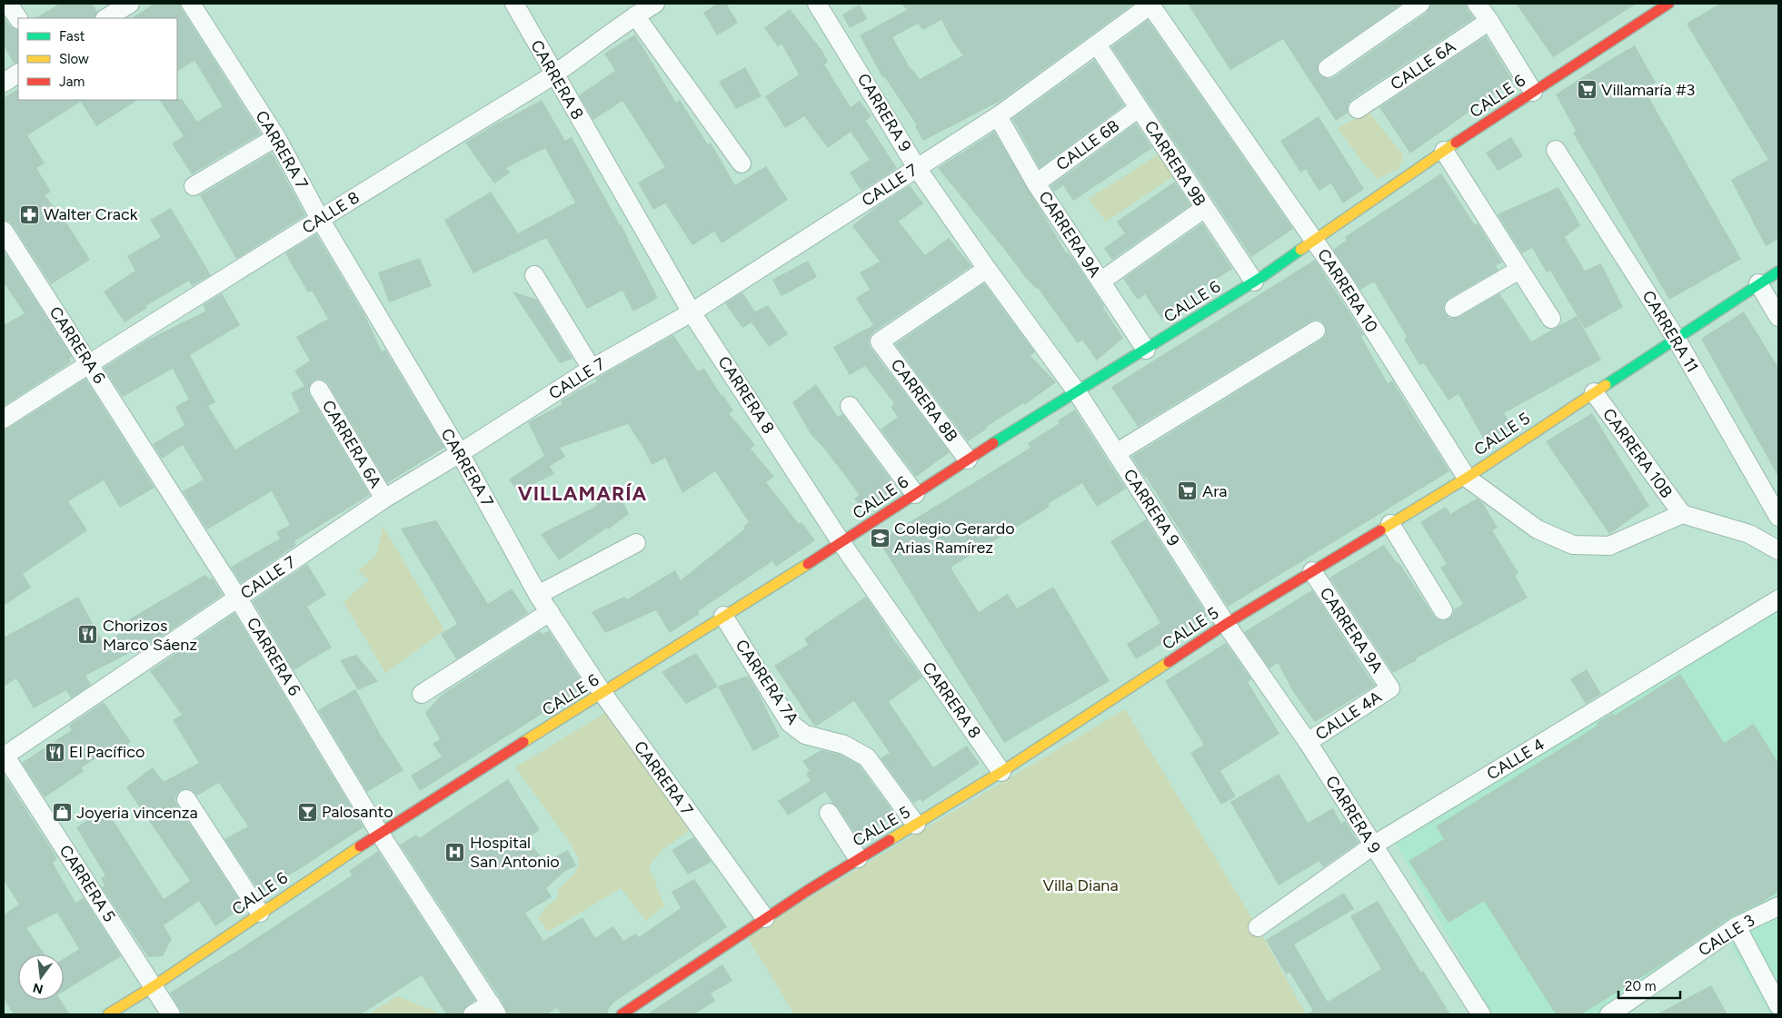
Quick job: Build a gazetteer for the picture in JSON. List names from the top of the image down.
{
  "streets": {
    "main road": ["CALLE 6", "CALLE 5"],
    "street": [
      "CALLE 6A",
      "CARRERA 8",
      "CARRERA 9",
      "CALLE 6B",
      "CARRERA 7",
      "CARRERA 9B",
      "CALLE 7",
      "CALLE 8",
      "CARRERA 9A",
      "CARRERA 10",
      "CARRERA 11",
      "CARRERA 6",
      "CARRERA 8B",
      "CARRERA 6A",
      "CARRERA 10B",
      "CARRERA 7A",
      "CALLE 4A",
      "CALLE 4",
      "CARRERA 5",
      "CALLE 3"
    ]
  },
  "crossings": [
    ["CARRERA 8", "CALLE 6"],
    ["CARRERA 8", "CALLE 7"],
    ["CARRERA 8", "CALLE 8"],
    ["CARRERA 8", "CALLE 5"],
    ["CALLE 6", "CARRERA 9"],
    ["CALLE 6", "CARRERA 7"],
    ["CALLE 6", "CARRERA 9B"],
    ["CALLE 6", "CARRERA 9A"],
    ["CALLE 6", "CARRERA 10"],
    ["CALLE 6", "CARRERA 6"],
    ["CALLE 6", "CARRERA 8B"],
    ["CALLE 6", "CARRERA 7A"],
    ["CALLE 6", "CARRERA 5"],
    ["CARRERA 9", "CALLE 7"],
    ["CARRERA 9", "CARRERA 8B"],
    ["CARRERA 9", "CALLE 5"],
    ["CARRERA 9", "CALLE 4A"],
    ["CARRERA 9", "CALLE 4"],
    ["CALLE 6B", "CARRERA 9B"],
    ["CALLE 6B", "CARRERA 9A"],
    ["CARRERA 7", "CALLE 7"],
    ["CARRERA 7", "CALLE 8"],
    ["CARRERA 7", "CALLE 5"],
    ["CARRERA 9B", "CALLE 7"],
    ["CALLE 7", "CARRERA 9A"],
    ["CALLE 7", "CARRERA 10"],
    ["CALLE 7", "CARRERA 6"],
    ["CALLE 7", "CARRERA 6A"],
    ["CALLE 7", "CARRERA 5"],
    ["CALLE 8", "CARRERA 6"],
    ["CARRERA 9A", "CALLE 5"],
    ["CARRERA 9A", "CALLE 4A"],
    ["CARRERA 10", "CALLE 5"],
    ["CARRERA 10", "CARRERA 10B"],
    ["CARRERA 11", "CALLE 5"],
    ["CALLE 5", "CARRERA 10B"],
    ["CALLE 5", "CARRERA 7A"]
  ],
  "districts": ["VILLAMARÍA"],
  "parks": ["Villa Diana"],
  "places": {
    "supermarket": ["Villamaría #3", "Ara"],
    "pharmacy": ["Walter Crack"],
    "school or university": ["Colegio Gerardo Arias Ramírez"],
    "restaurant": ["Chorizos Marco Sáenz", "El Pacífico"],
    "bar": ["Palosanto"],
    "shop": ["Joyeria vincenza"],
    "hospital": ["Hospital San Antonio"]
  },
  "legend": ["Fast", "Slow", "Jam"],
  "scale_bar": "20 m",
  "north": "bottom"
}
